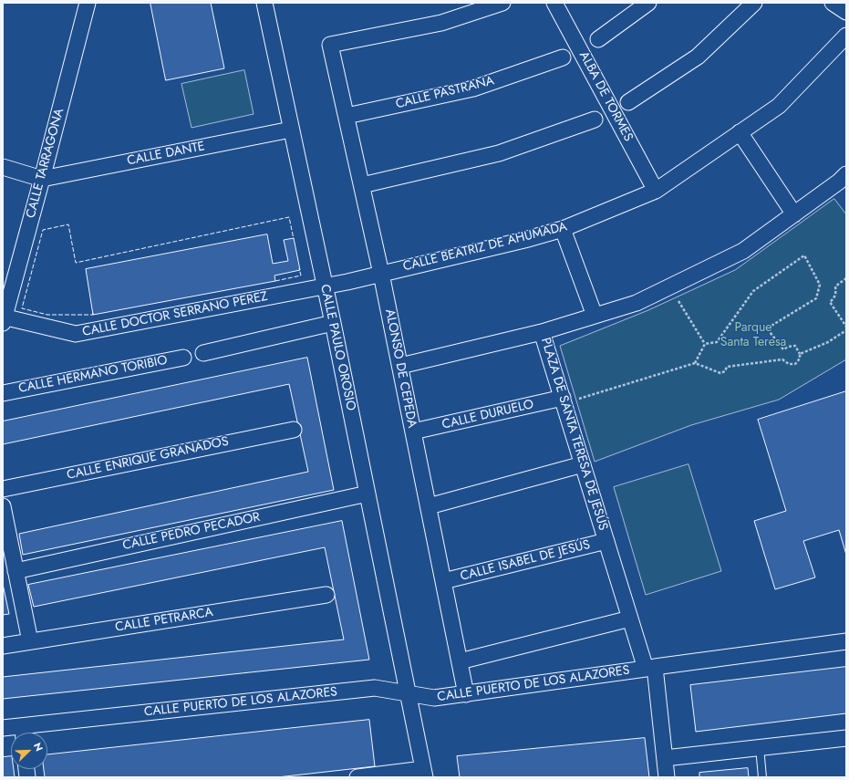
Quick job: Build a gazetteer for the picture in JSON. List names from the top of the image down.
{
  "streets": {
    "street": [
      "CALLE PASTRANA",
      "ALBA DE TORMES",
      "CALLE DANTE",
      "CALLE TARRAGONA",
      "CALLE BEATRIZ DE AHUMADA",
      "CALLE DOCTOR SERRANO PEREZ",
      "CALLE PAULO OROSIO",
      "ALONSO DE CEPEDA",
      "CALLE HERMANO TORIBIO",
      "CALLE DURUELO",
      "PLAZA DE SANTA TERESA DE JESÚS",
      "CALLE ENRIQUE GRANADOS",
      "CALLE PEDRO PECADOR",
      "CALLE ISABEL DE JESÚS",
      "CALLE PETRARCA",
      "CALLE PUERTO DE LOS ALAZORES"
    ]
  },
  "crossings": [
    ["CALLE PASTRANA", "ALONSO DE CEPEDA"],
    ["ALBA DE TORMES", "CALLE BEATRIZ DE AHUMADA"],
    ["CALLE DANTE", "CALLE TARRAGONA"],
    ["CALLE DANTE", "CALLE PAULO OROSIO"],
    ["CALLE TARRAGONA", "CALLE DOCTOR SERRANO PEREZ"],
    ["CALLE BEATRIZ DE AHUMADA", "CALLE DOCTOR SERRANO PEREZ"],
    ["CALLE BEATRIZ DE AHUMADA", "CALLE PAULO OROSIO"],
    ["CALLE BEATRIZ DE AHUMADA", "ALONSO DE CEPEDA"],
    ["CALLE DOCTOR SERRANO PEREZ", "CALLE PAULO OROSIO"],
    ["CALLE PAULO OROSIO", "CALLE PEDRO PECADOR"],
    ["CALLE PAULO OROSIO", "CALLE PUERTO DE LOS ALAZORES"],
    ["ALONSO DE CEPEDA", "CALLE DURUELO"],
    ["ALONSO DE CEPEDA", "CALLE ISABEL DE JESÚS"],
    ["ALONSO DE CEPEDA", "CALLE PUERTO DE LOS ALAZORES"],
    ["CALLE DURUELO", "PLAZA DE SANTA TERESA DE JESÚS"],
    ["PLAZA DE SANTA TERESA DE JESÚS", "CALLE ISABEL DE JESÚS"],
    ["PLAZA DE SANTA TERESA DE JESÚS", "CALLE PUERTO DE LOS ALAZORES"]
  ],
  "parks": ["Parque Santa Teresa"],
  "north": "top right"
}
